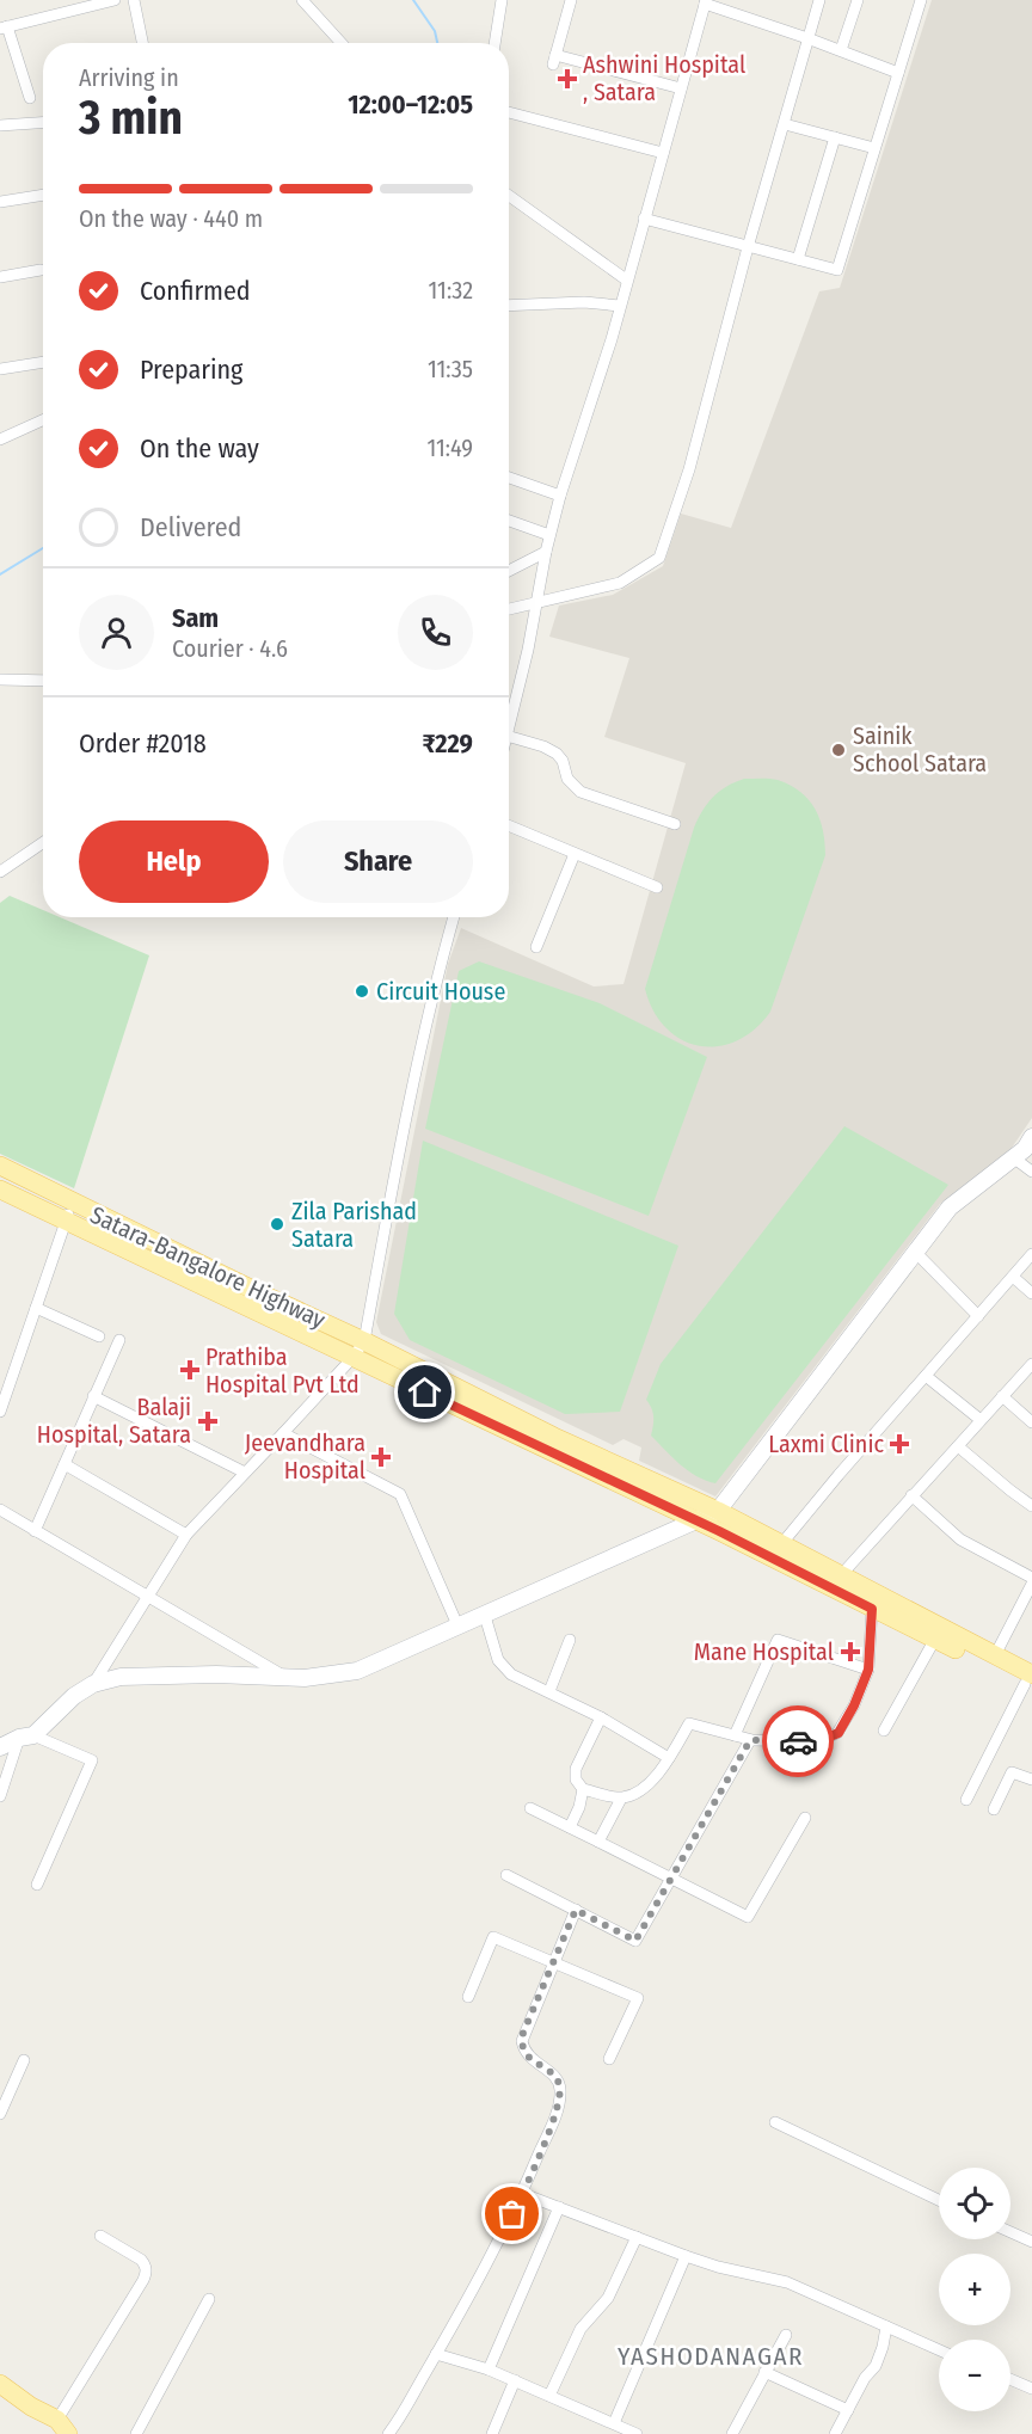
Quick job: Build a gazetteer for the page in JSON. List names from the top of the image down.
{
  "streets": {
    "main road": ["Satara-Bangalore Highway"]
  },
  "districts": ["YASHODANAGAR"],
  "places": {
    "health": [
      "Ashwini Hospital , Satara",
      "Prathiba Hospital Pvt Ltd",
      "Balaji Hospital, Satara",
      "Laxmi Clinic",
      "Jeevandhara Hospital",
      "Mane Hospital"
    ],
    "other": ["Sainik School Satara", "Circuit House", "Zila Parishad Satara"]
  },
  "page": {
    "heading": ["3 min", "Arriving in", "12:00–12:05"],
    "panel": [
      "Sam",
      "Courier · 4.6",
      "Order #2018",
      "₹229"
    ],
    "bar": "On the way · 440 m",
    "list": [
      ["Confirmed", "11:32"],
      ["Preparing", "11:35"],
      ["On the way", "11:49"],
      "Delivered"
    ],
    "buttons": ["Help", "Share"],
    "map_buttons": ["+", "−"]
  }
}
